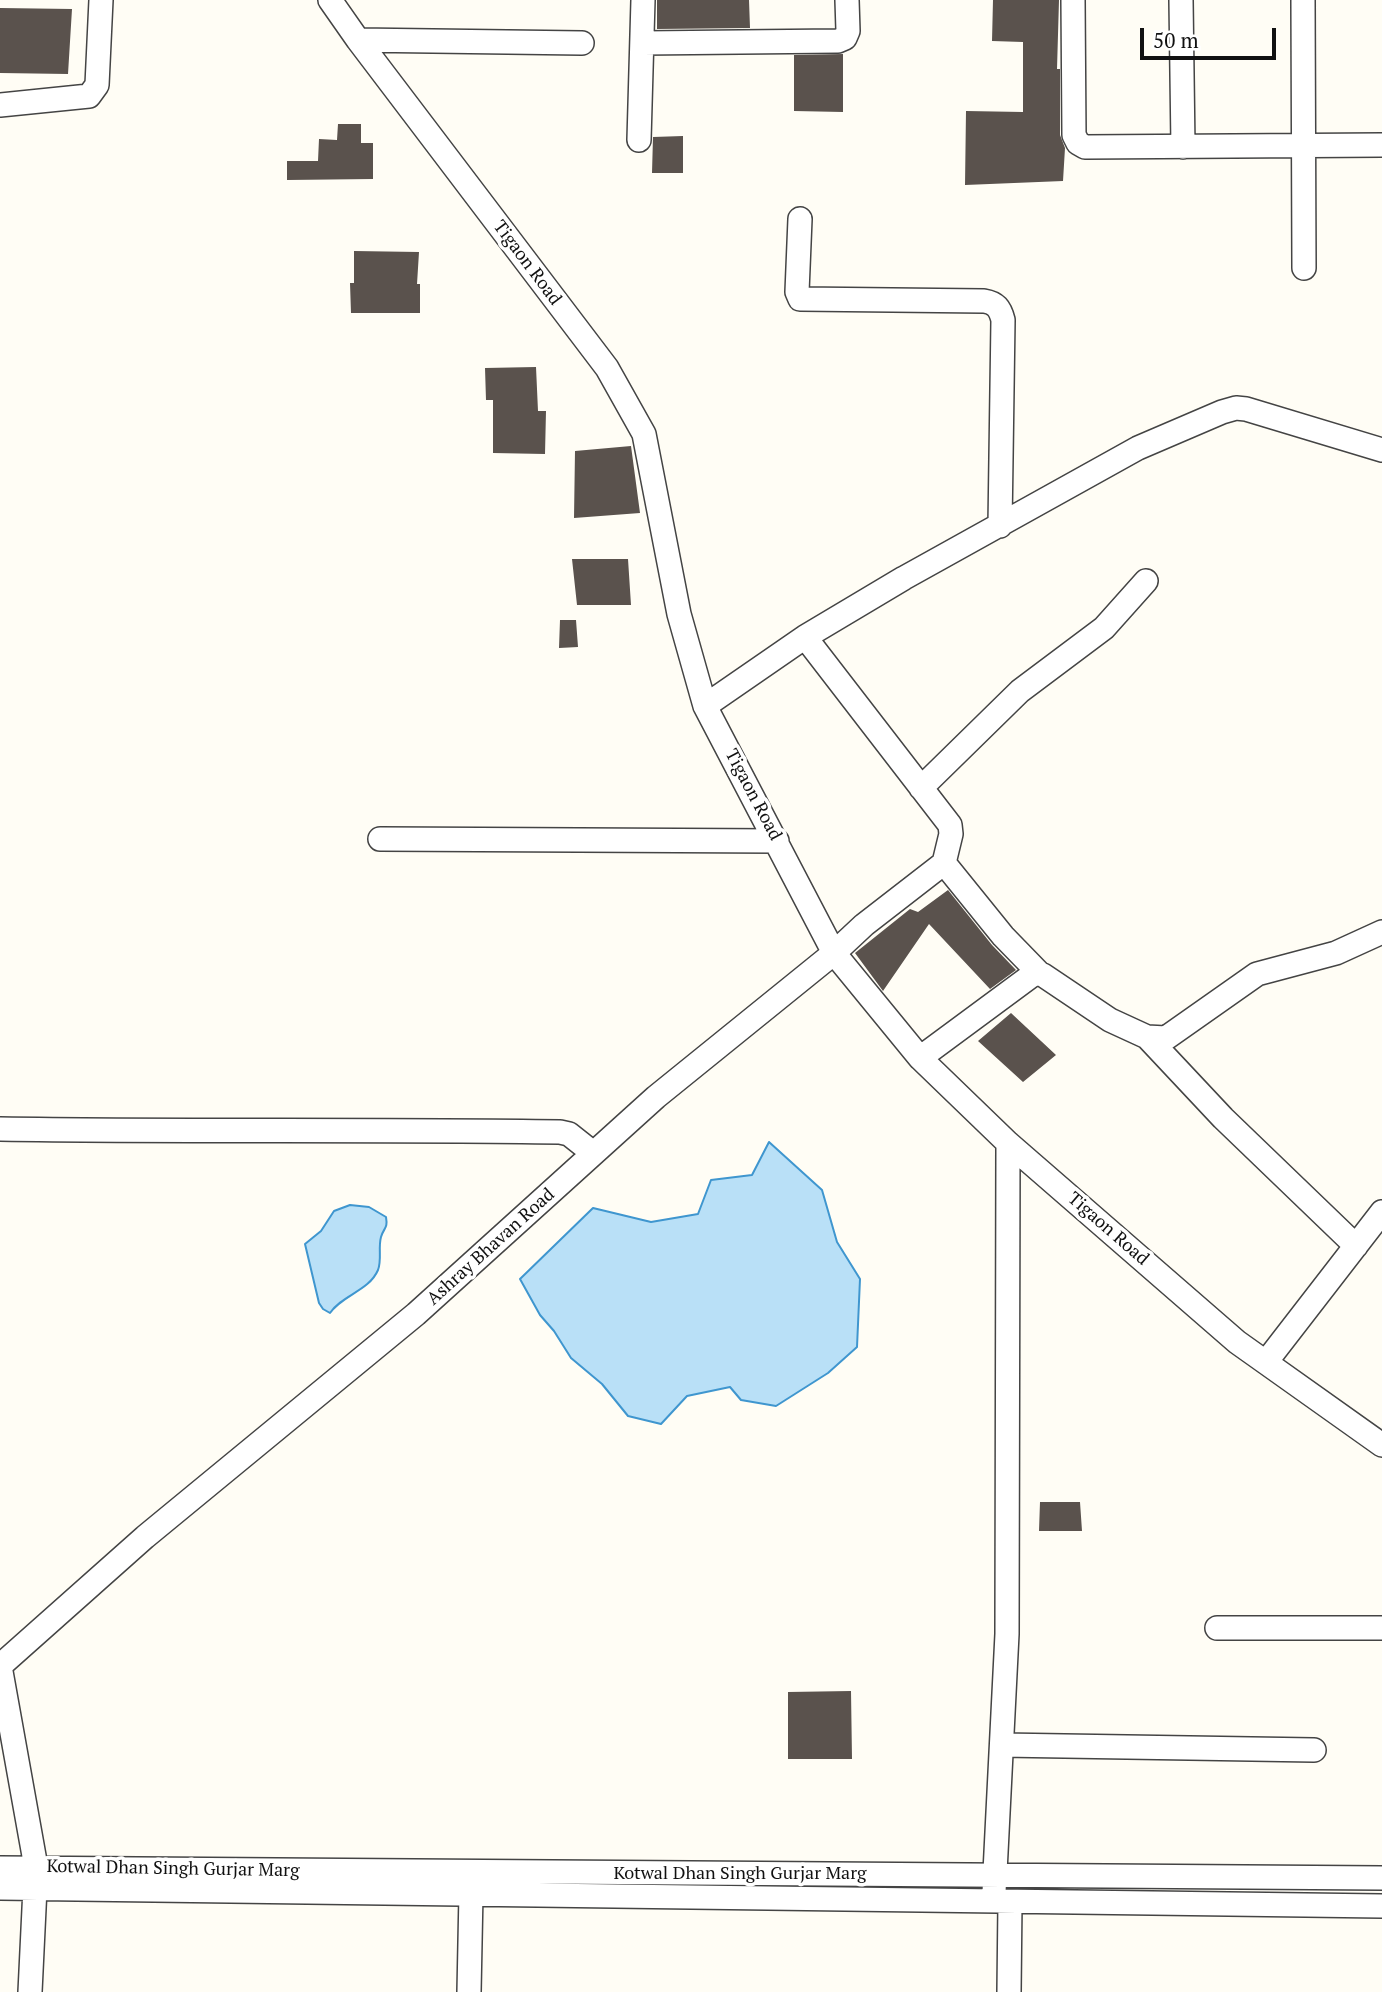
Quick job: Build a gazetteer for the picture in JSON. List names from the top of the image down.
{
  "streets": {
    "street": ["Tigaon Road", "Ashray Bhavan Road", "Kotwal Dhan Singh Gurjar Marg"]
  },
  "crossings": [
    ["Tigaon Road", "Ashray Bhavan Road"]
  ],
  "scale_bar": "50 m"
}
